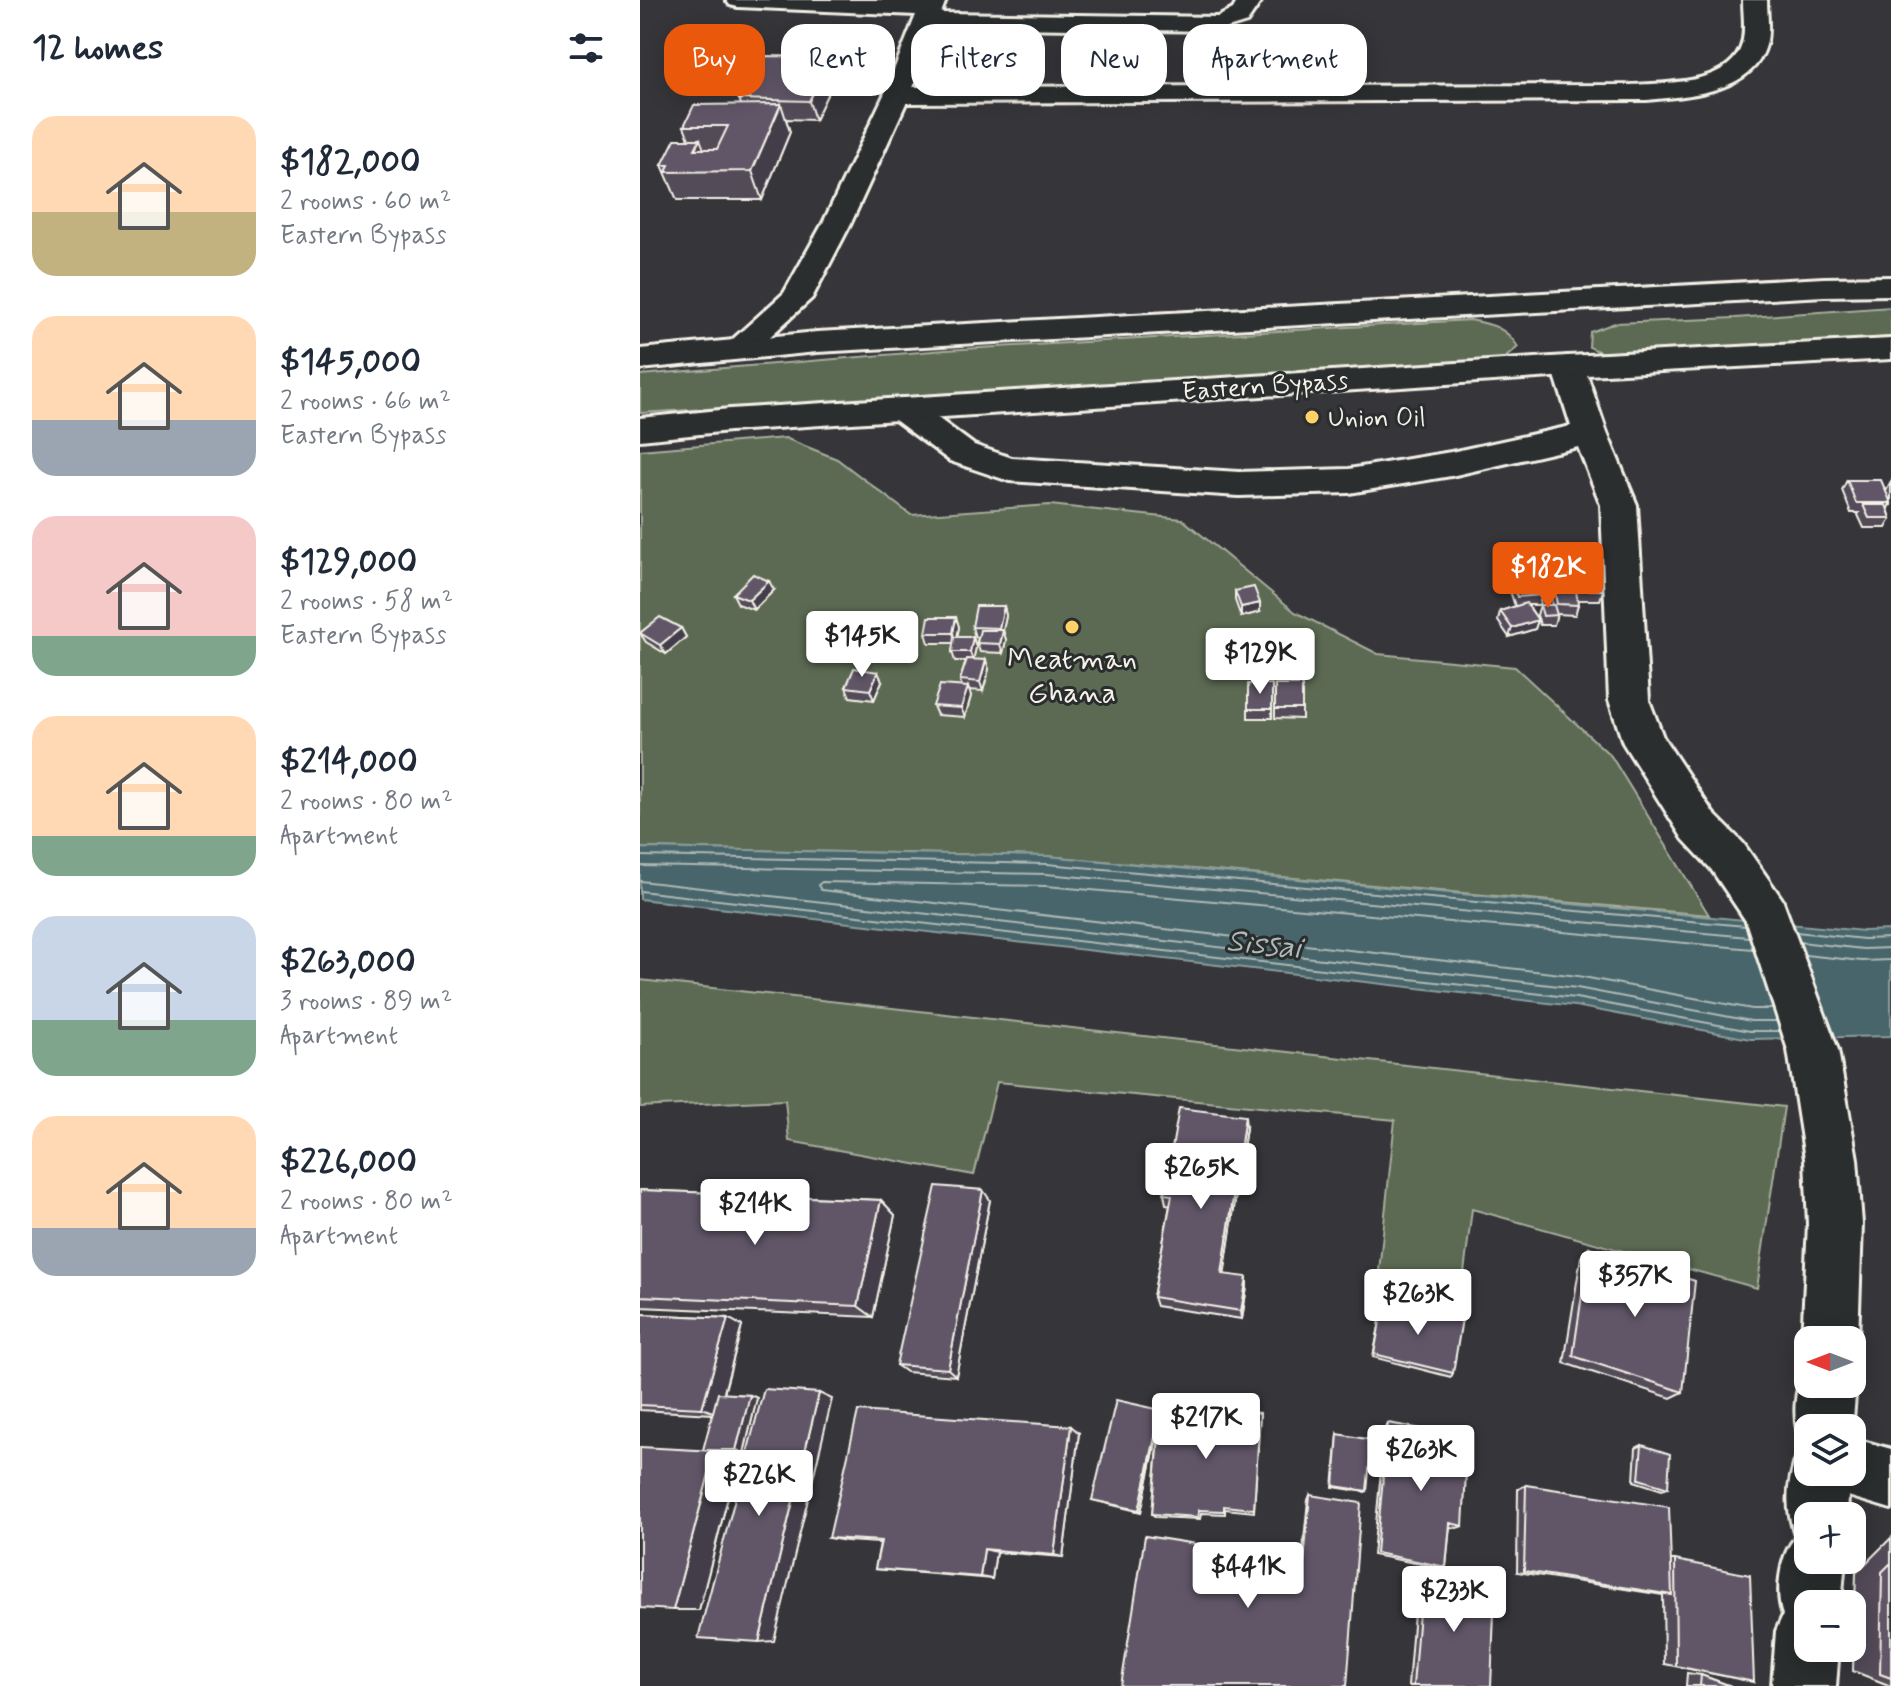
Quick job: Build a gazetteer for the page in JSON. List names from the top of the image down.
{
  "streets": {
    "main road": ["Eastern Bypass"]
  },
  "water": ["Sissai"],
  "places": ["Union Oil", "Meatman Ghana"],
  "north": "left",
  "page": {
    "heading": "12 homes",
    "chip": [
      "Buy",
      "Rent",
      "Filters",
      "New",
      "Apartment"
    ],
    "list": [
      {
        "name": "$182,000",
        "note": "2 rooms · 60 m² · Eastern Bypass"
      },
      {
        "name": "$145,000",
        "note": "2 rooms · 66 m² · Eastern Bypass"
      },
      {
        "name": "$129,000",
        "note": "2 rooms · 58 m² · Eastern Bypass"
      },
      {
        "name": "$214,000",
        "note": "2 rooms · 80 m² · Apartment"
      },
      {
        "name": "$263,000",
        "note": "3 rooms · 89 m² · Apartment"
      },
      {
        "name": "$226,000",
        "note": "2 rooms · 80 m² · Apartment"
      }
    ],
    "price": [
      "$182K",
      "$145K",
      "$129K",
      "$265K",
      "$214K",
      "$357K",
      "$263K",
      "$217K",
      "$263K",
      "$226K",
      "$441K",
      "$233K"
    ],
    "map_buttons": ["+", "−"]
  }
}
